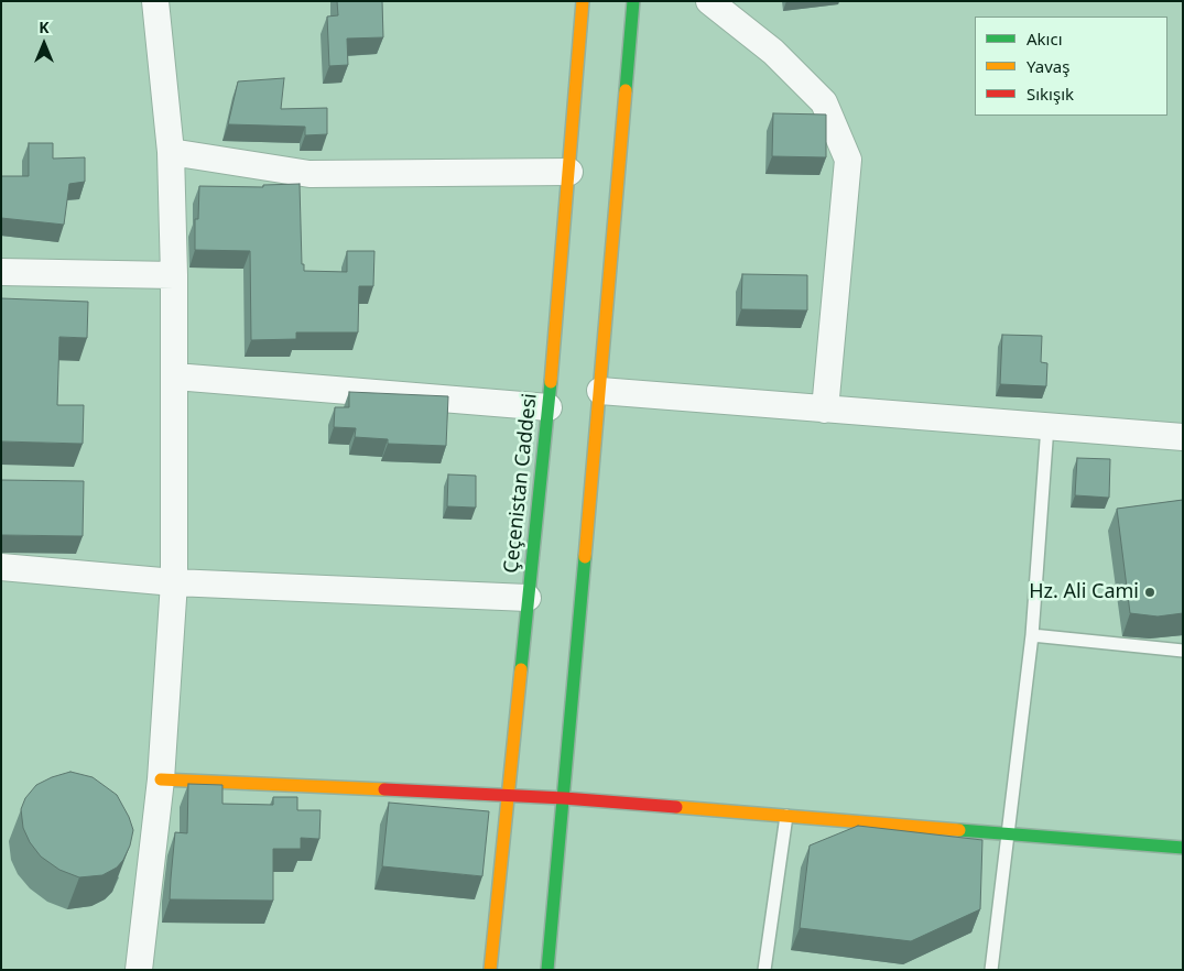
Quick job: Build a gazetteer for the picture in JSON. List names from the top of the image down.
{
  "streets": {
    "main road": ["Çeçenistan Caddesi"]
  },
  "places": ["Hz. Ali Cami"],
  "legend": ["Akıcı", "Yavaş", "Sıkışık"],
  "north": "top"
}
